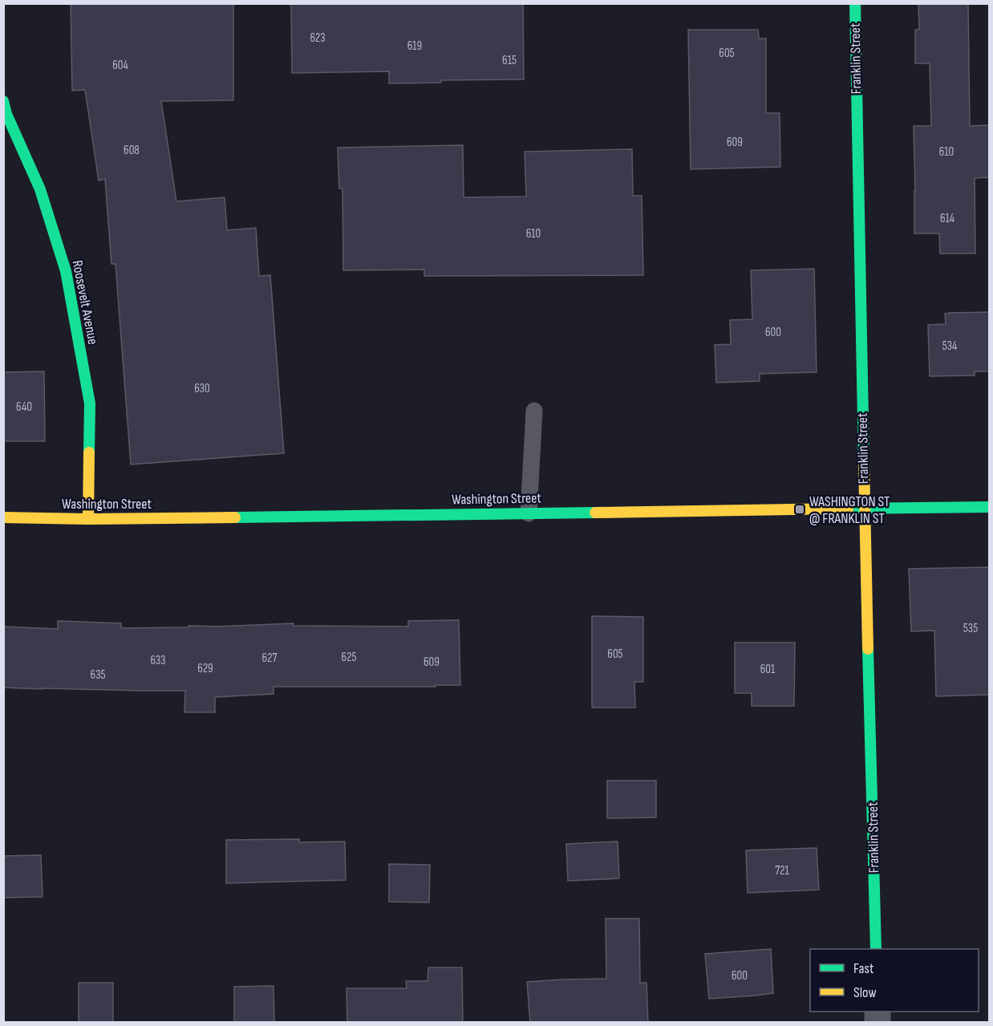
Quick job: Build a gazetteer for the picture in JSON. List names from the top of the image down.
{
  "streets": {
    "street": ["Franklin Street", "Roosevelt Avenue", "Washington Street"]
  },
  "crossings": [
    ["Franklin Street", "Washington Street"],
    ["Roosevelt Avenue", "Washington Street"]
  ],
  "places": {
    "transit": ["WASHINGTON ST @ FRANKLIN ST"]
  },
  "house_numbers": [
    "623",
    "619",
    "605",
    "615",
    "604",
    "609",
    "608",
    "610",
    "614",
    "610",
    "600",
    "534",
    "630",
    "640",
    "535",
    "605",
    "625",
    "627",
    "633",
    "609",
    "629",
    "601",
    "635",
    "721",
    "600"
  ],
  "legend": ["Fast", "Slow"]
}
